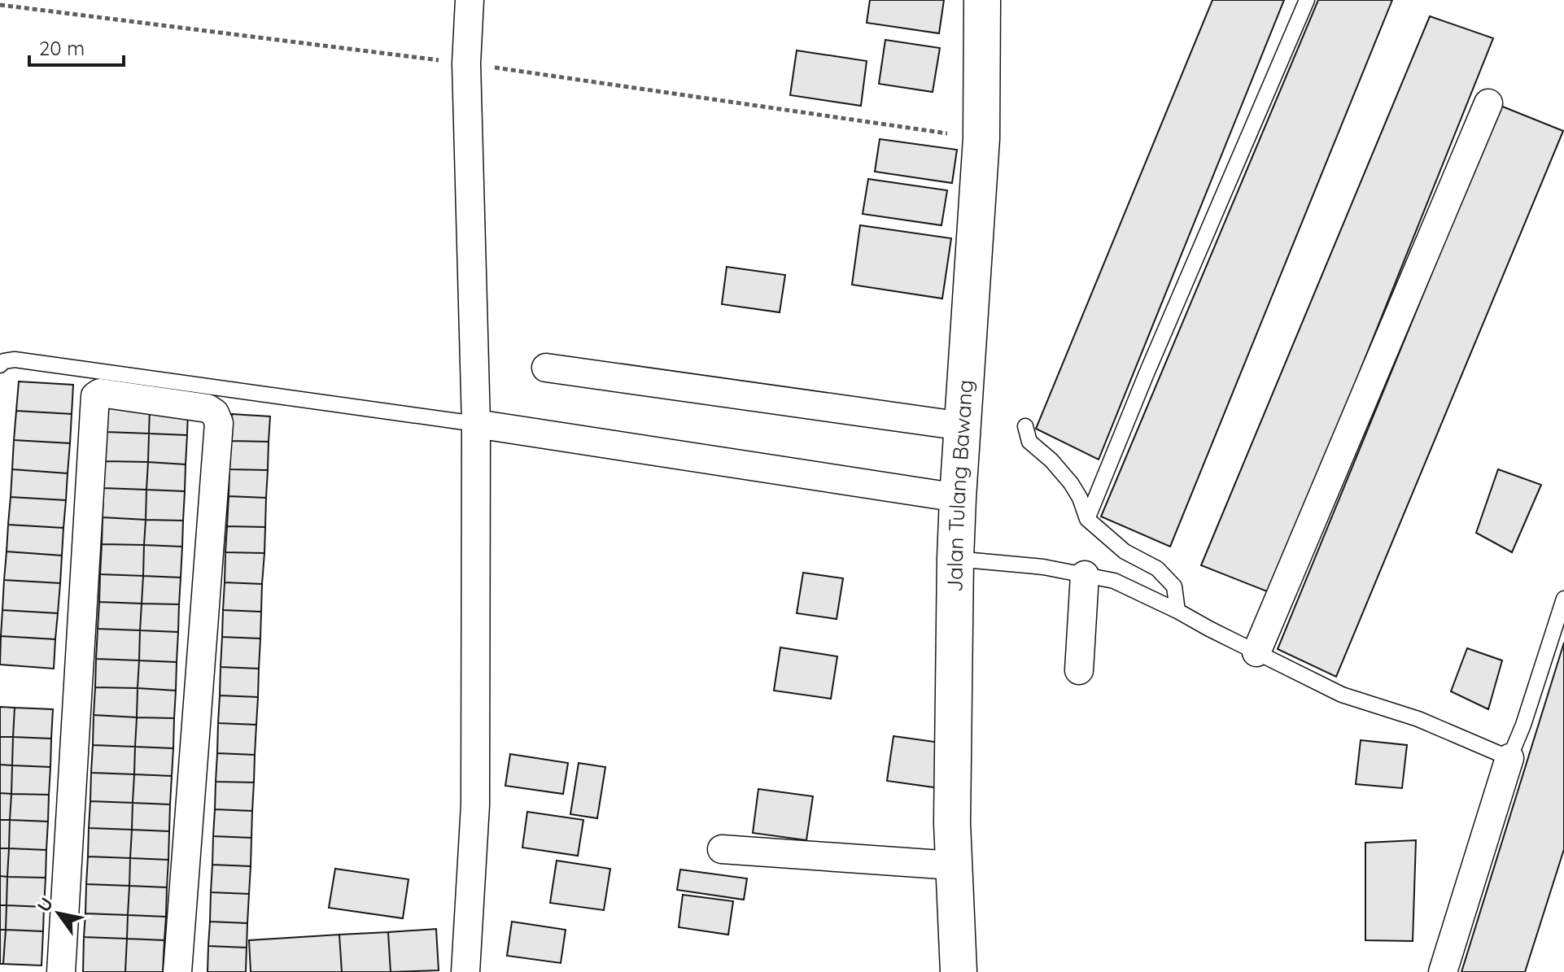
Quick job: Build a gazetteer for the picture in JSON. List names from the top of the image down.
{
  "streets": {
    "street": ["Jalan Tulang Bawang"]
  },
  "scale_bar": "20 m",
  "north": "top left"
}
